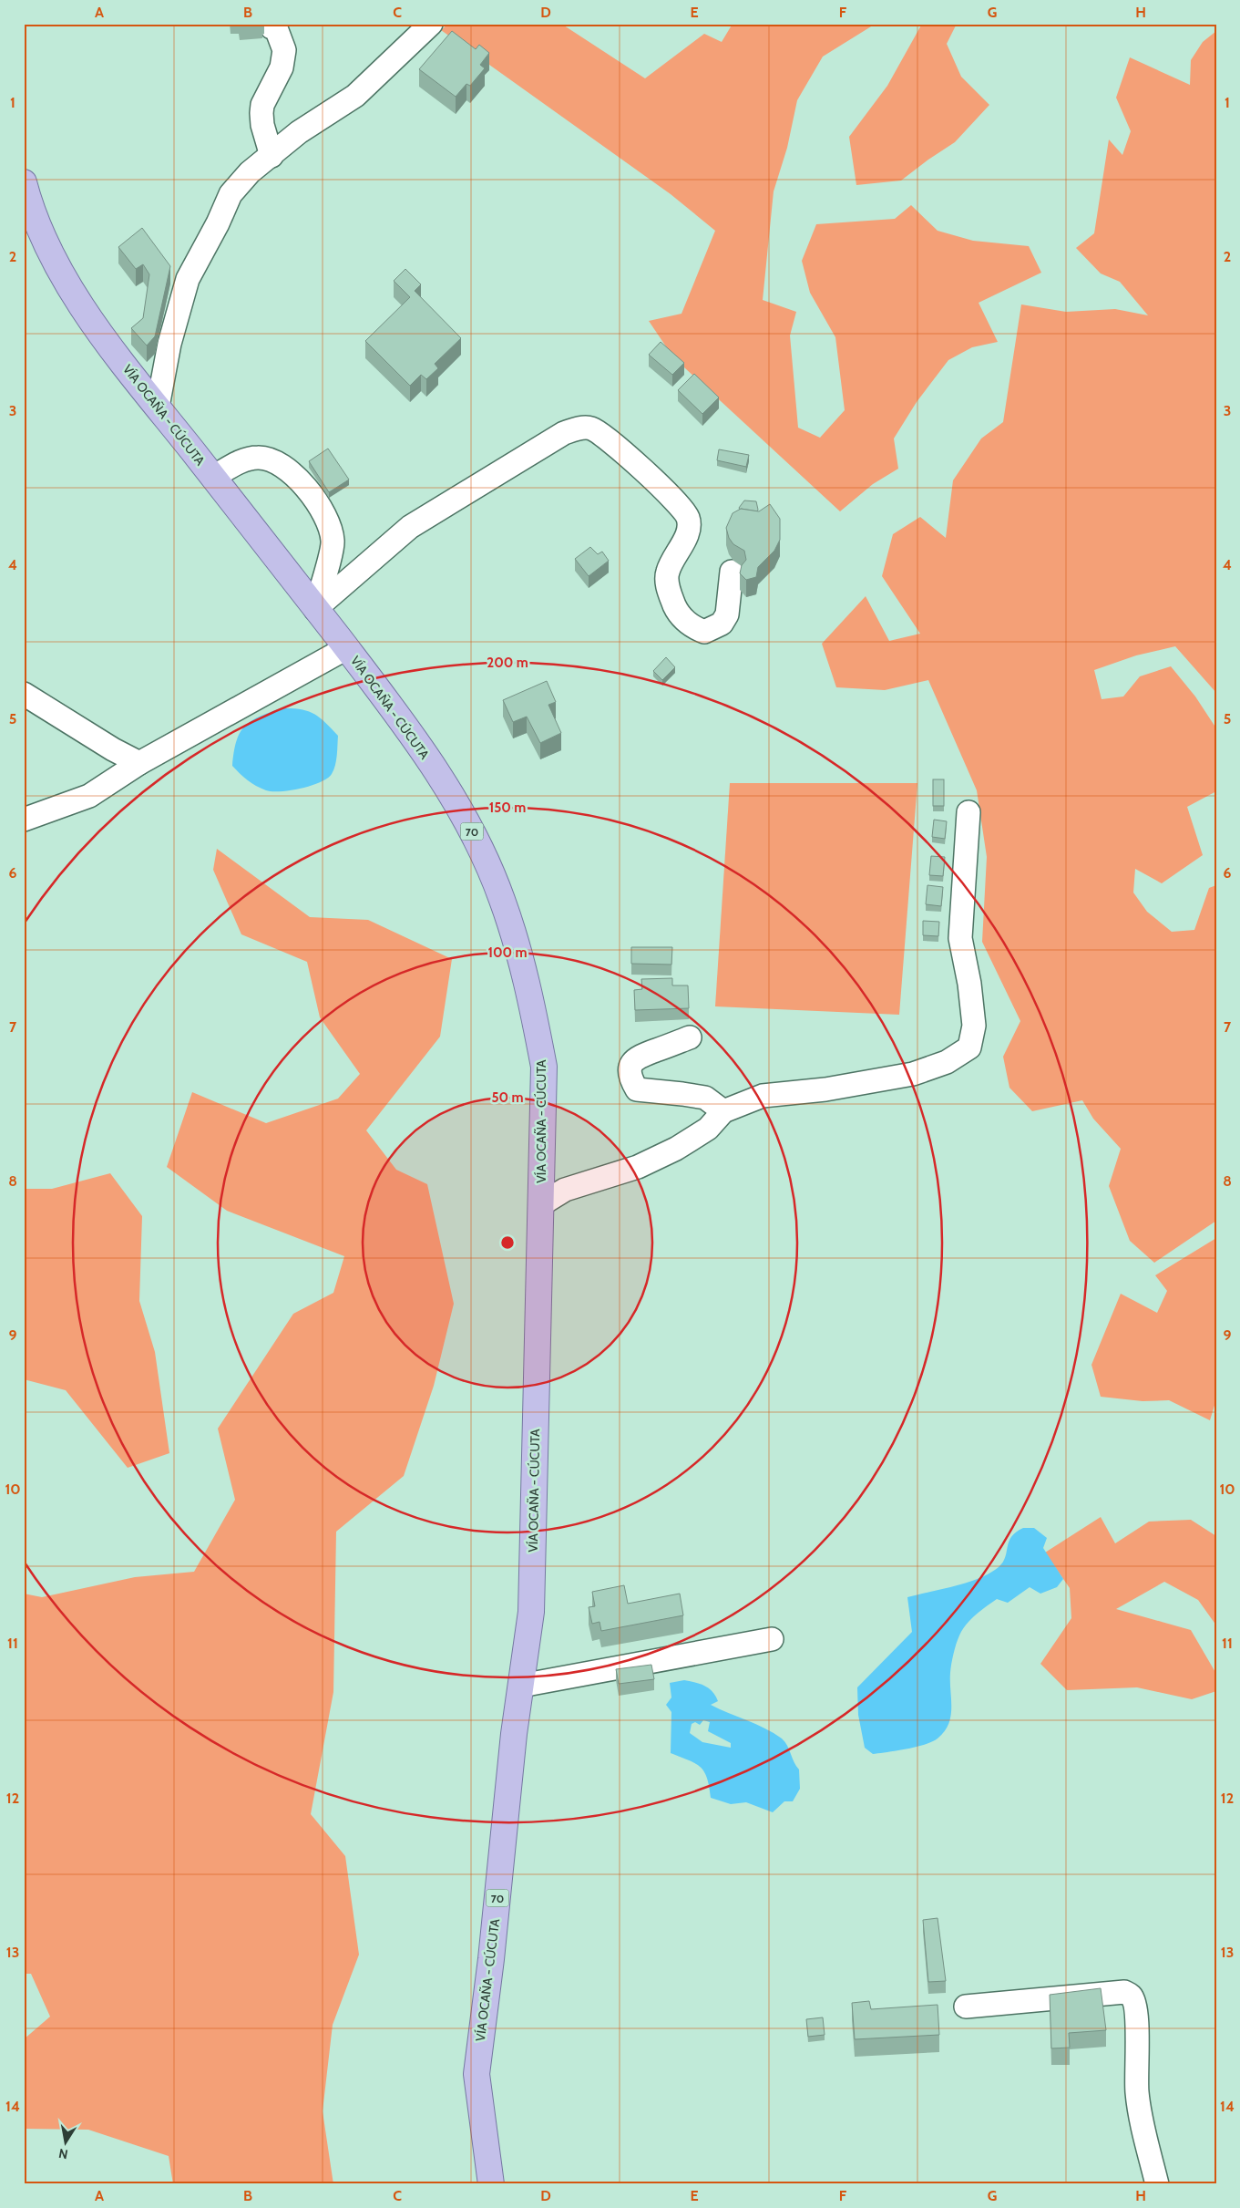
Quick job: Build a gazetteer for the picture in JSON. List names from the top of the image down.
{
  "streets": {
    "main road": ["VÍA OCAÑA - CÚCUTA", "70"]
  },
  "north": "bottom",
  "grid": {
    "columns": [
      "A",
      "B",
      "C",
      "D",
      "E",
      "F",
      "G",
      "H"
    ],
    "rows": [
      "1",
      "2",
      "3",
      "4",
      "5",
      "6",
      "7",
      "8",
      "9",
      "10",
      "11",
      "12",
      "13",
      "14"
    ]
  },
  "rings": [
    "200 m",
    "150 m",
    "100 m",
    "50 m"
  ]
}
